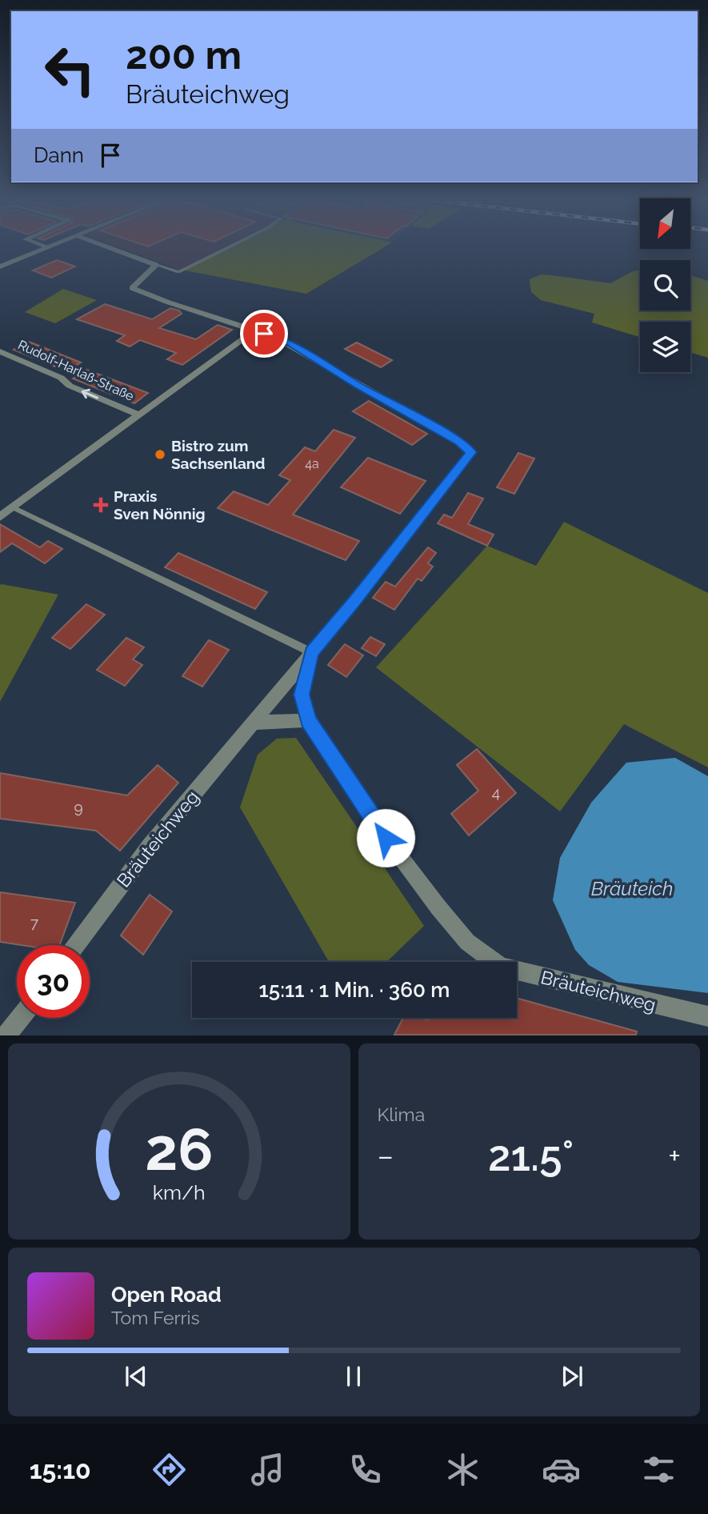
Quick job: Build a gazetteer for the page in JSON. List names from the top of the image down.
{
  "streets": {
    "street": ["Rudolf-Harlaß-Straße", "Bräuteichweg"]
  },
  "crossings": [
    ["Rudolf-Harlaß-Straße", "Bräuteichweg"]
  ],
  "water": ["Bräuteich"],
  "places": {
    "other": ["Bistro zum Sachsenland"],
    "health": ["Praxis Sven Nönnig"]
  },
  "house_numbers": [
    "4a",
    "4",
    "9",
    "7"
  ],
  "north": "bottom left",
  "page": {
    "turn": ["200 m", "Bräuteichweg"],
    "then": "Dann",
    "limit": "30",
    "trip": "15:11 · 1 Min. · 360 m",
    "tile": "Klima",
    "heat": ["−", "21.5°", "+"],
    "song": ["Open Road", "Tom Ferris"],
    "tabs": "15:10",
    "gauge": ["26", "km/h"]
  }
}
